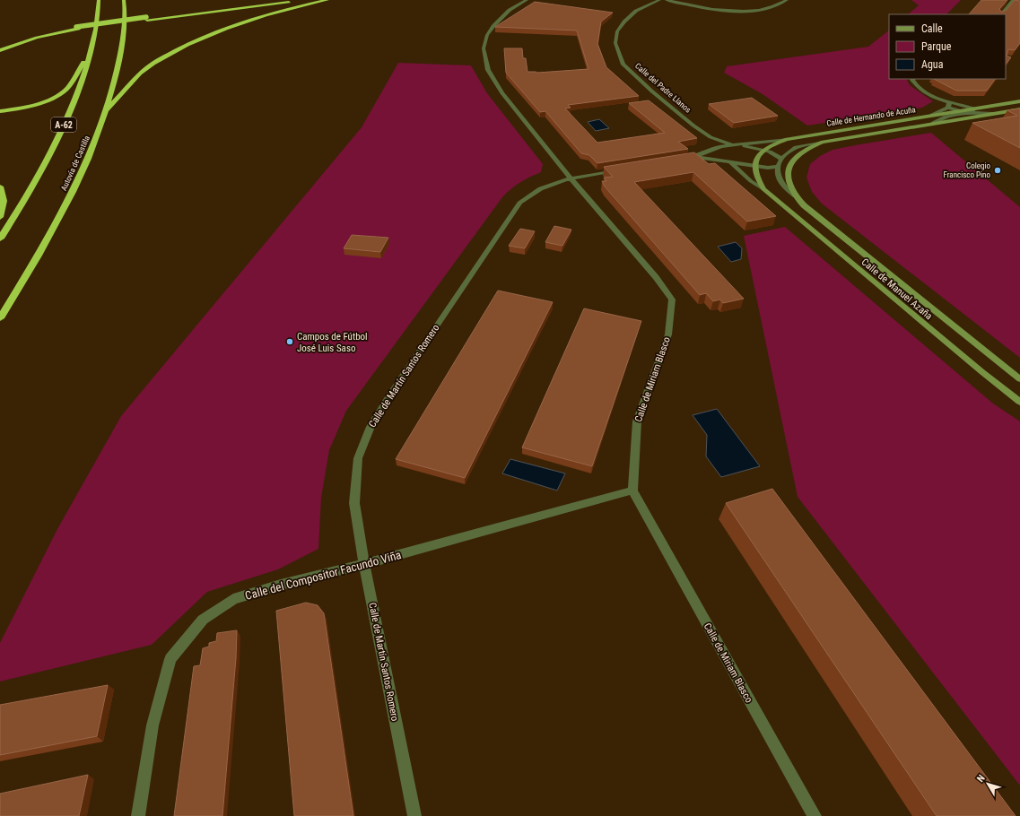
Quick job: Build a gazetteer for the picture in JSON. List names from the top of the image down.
{
  "streets": {
    "highway": ["A-62", "Autovía de Castilla"],
    "street": [
      "Calle del Padre Llanos",
      "Calle de Hernando de Acuña",
      "Calle de Manuel Azaña",
      "Calle de Martín Santos Romero",
      "Calle de Miriam Blasco",
      "Calle del Compositor Facundo Viña"
    ]
  },
  "crossings": [
    ["Calle del Padre Llanos", "Calle de Hernando de Acuña"],
    ["Calle de Hernando de Acuña", "Calle de Manuel Azaña"],
    ["Calle de Martín Santos Romero", "Calle de Miriam Blasco"],
    ["Calle de Martín Santos Romero", "Calle del Compositor Facundo Viña"],
    ["Calle de Miriam Blasco", "Calle del Compositor Facundo Viña"]
  ],
  "places": ["Colegio Francisco Pino", "Campos de Fútbol José Luis Saso"],
  "legend": ["Calle", "Parque", "Agua"],
  "north": "top left"
}
